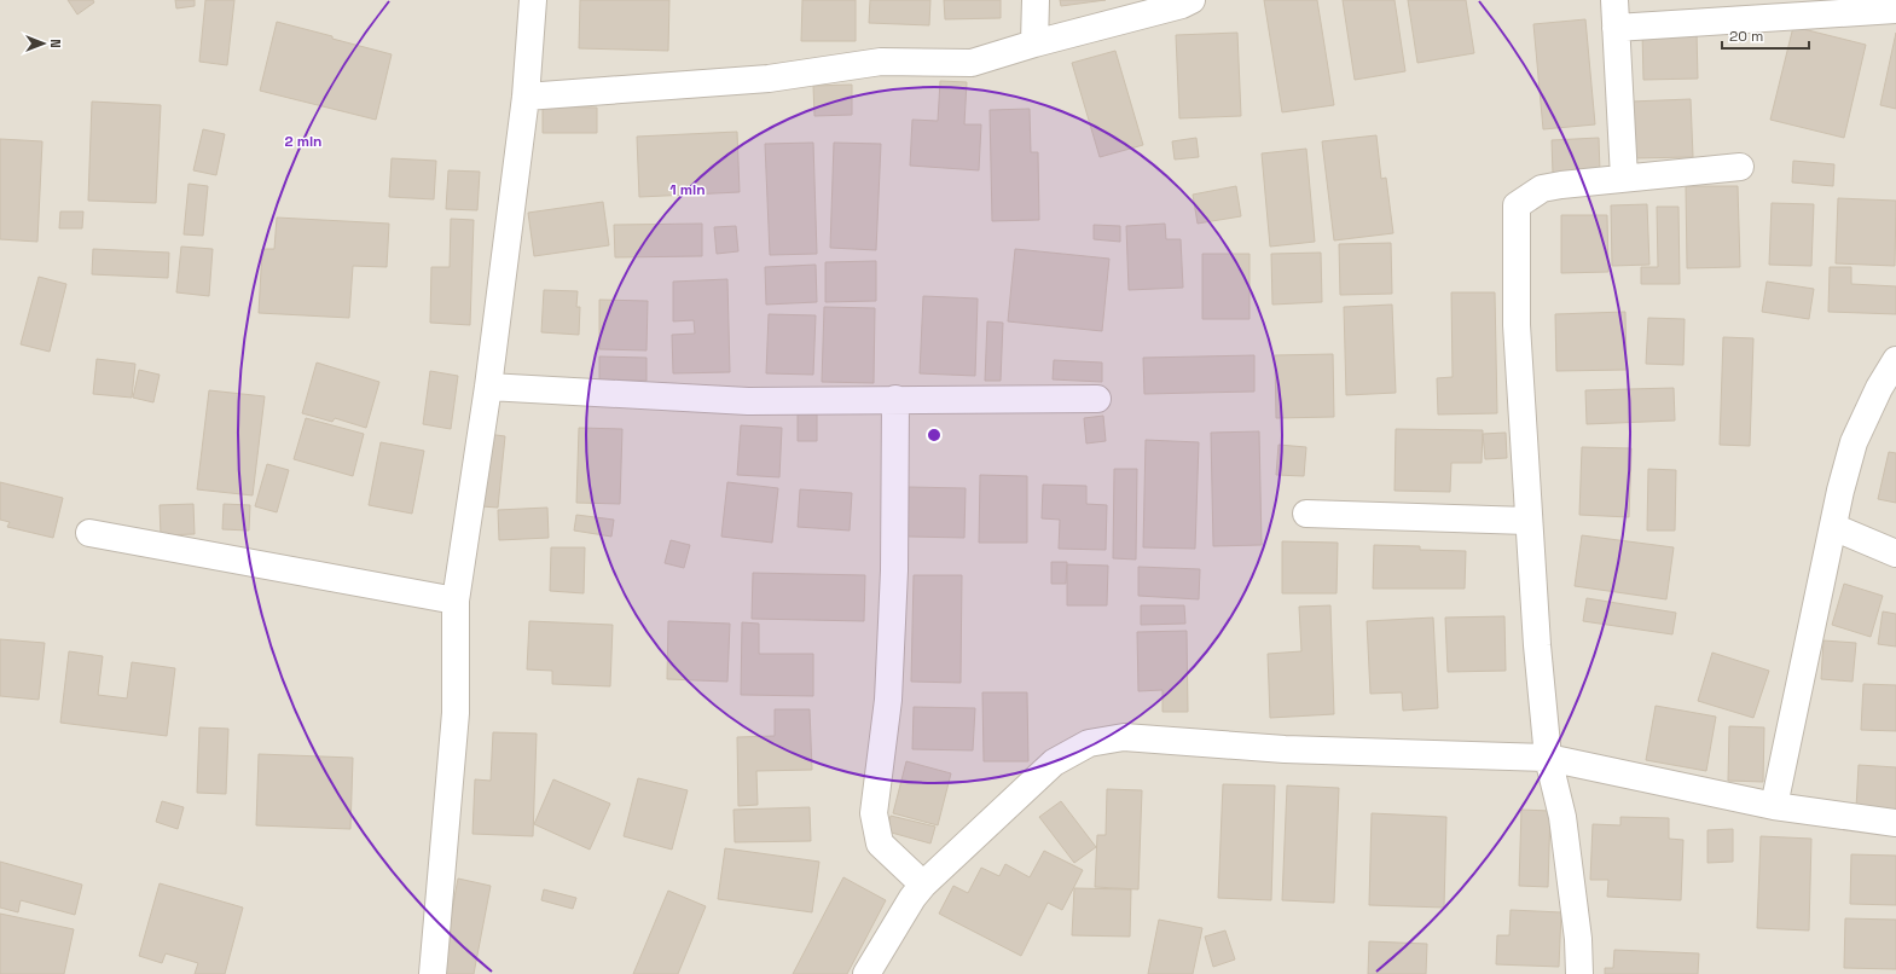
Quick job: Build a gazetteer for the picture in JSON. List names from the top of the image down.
{
  "scale_bar": "20 m",
  "north": "right",
  "rings": ["2 min", "1 min"]
}
